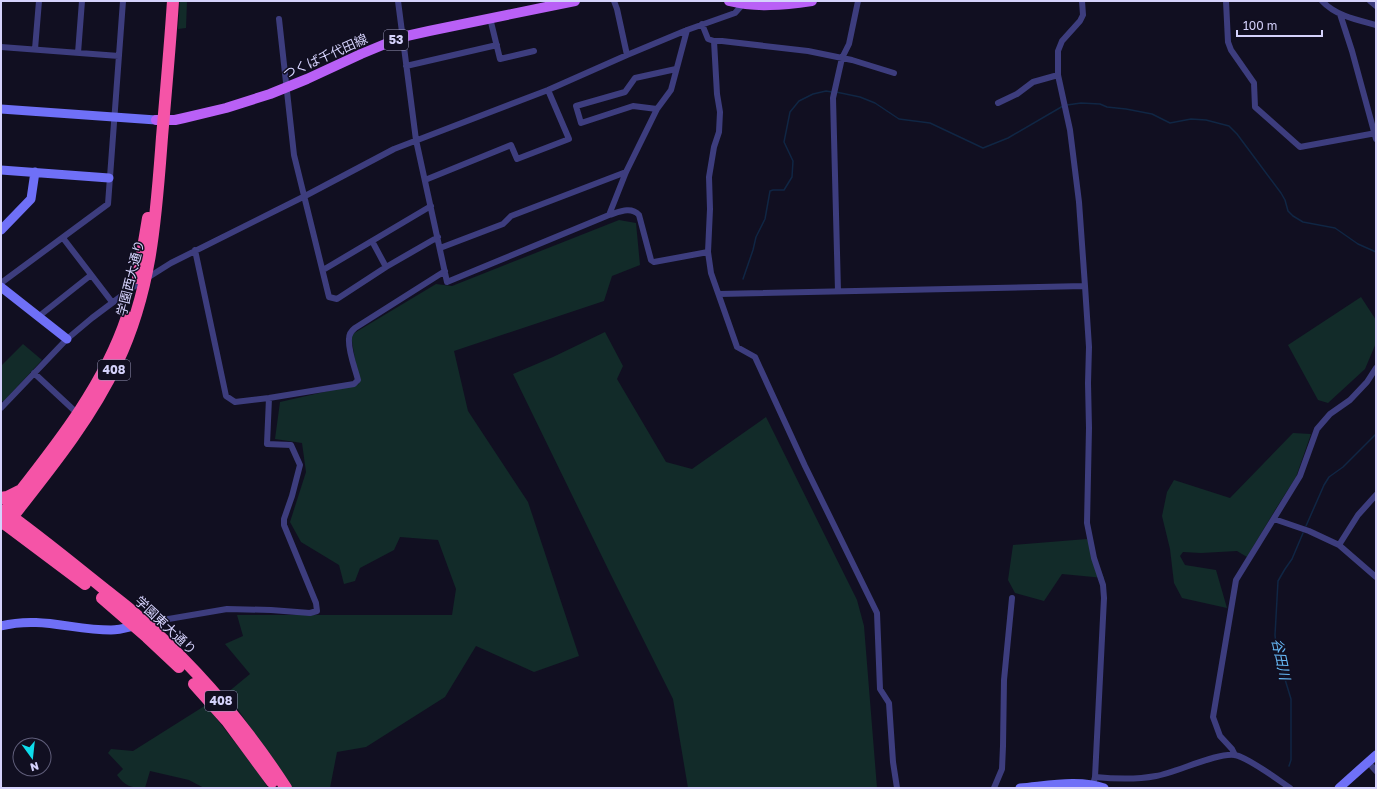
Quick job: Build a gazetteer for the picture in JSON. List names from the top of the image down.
{
  "streets": {
    "highway": ["学園西大通り", "408", "学園東大通り"],
    "main road": ["53", "つくば千代田線"]
  },
  "crossings": [
    ["つくば千代田線", "学園西大通り"],
    ["学園西大通り", "学園東大通り"]
  ],
  "water": ["谷田川"],
  "scale_bar": "100 m",
  "north": "bottom"
}
